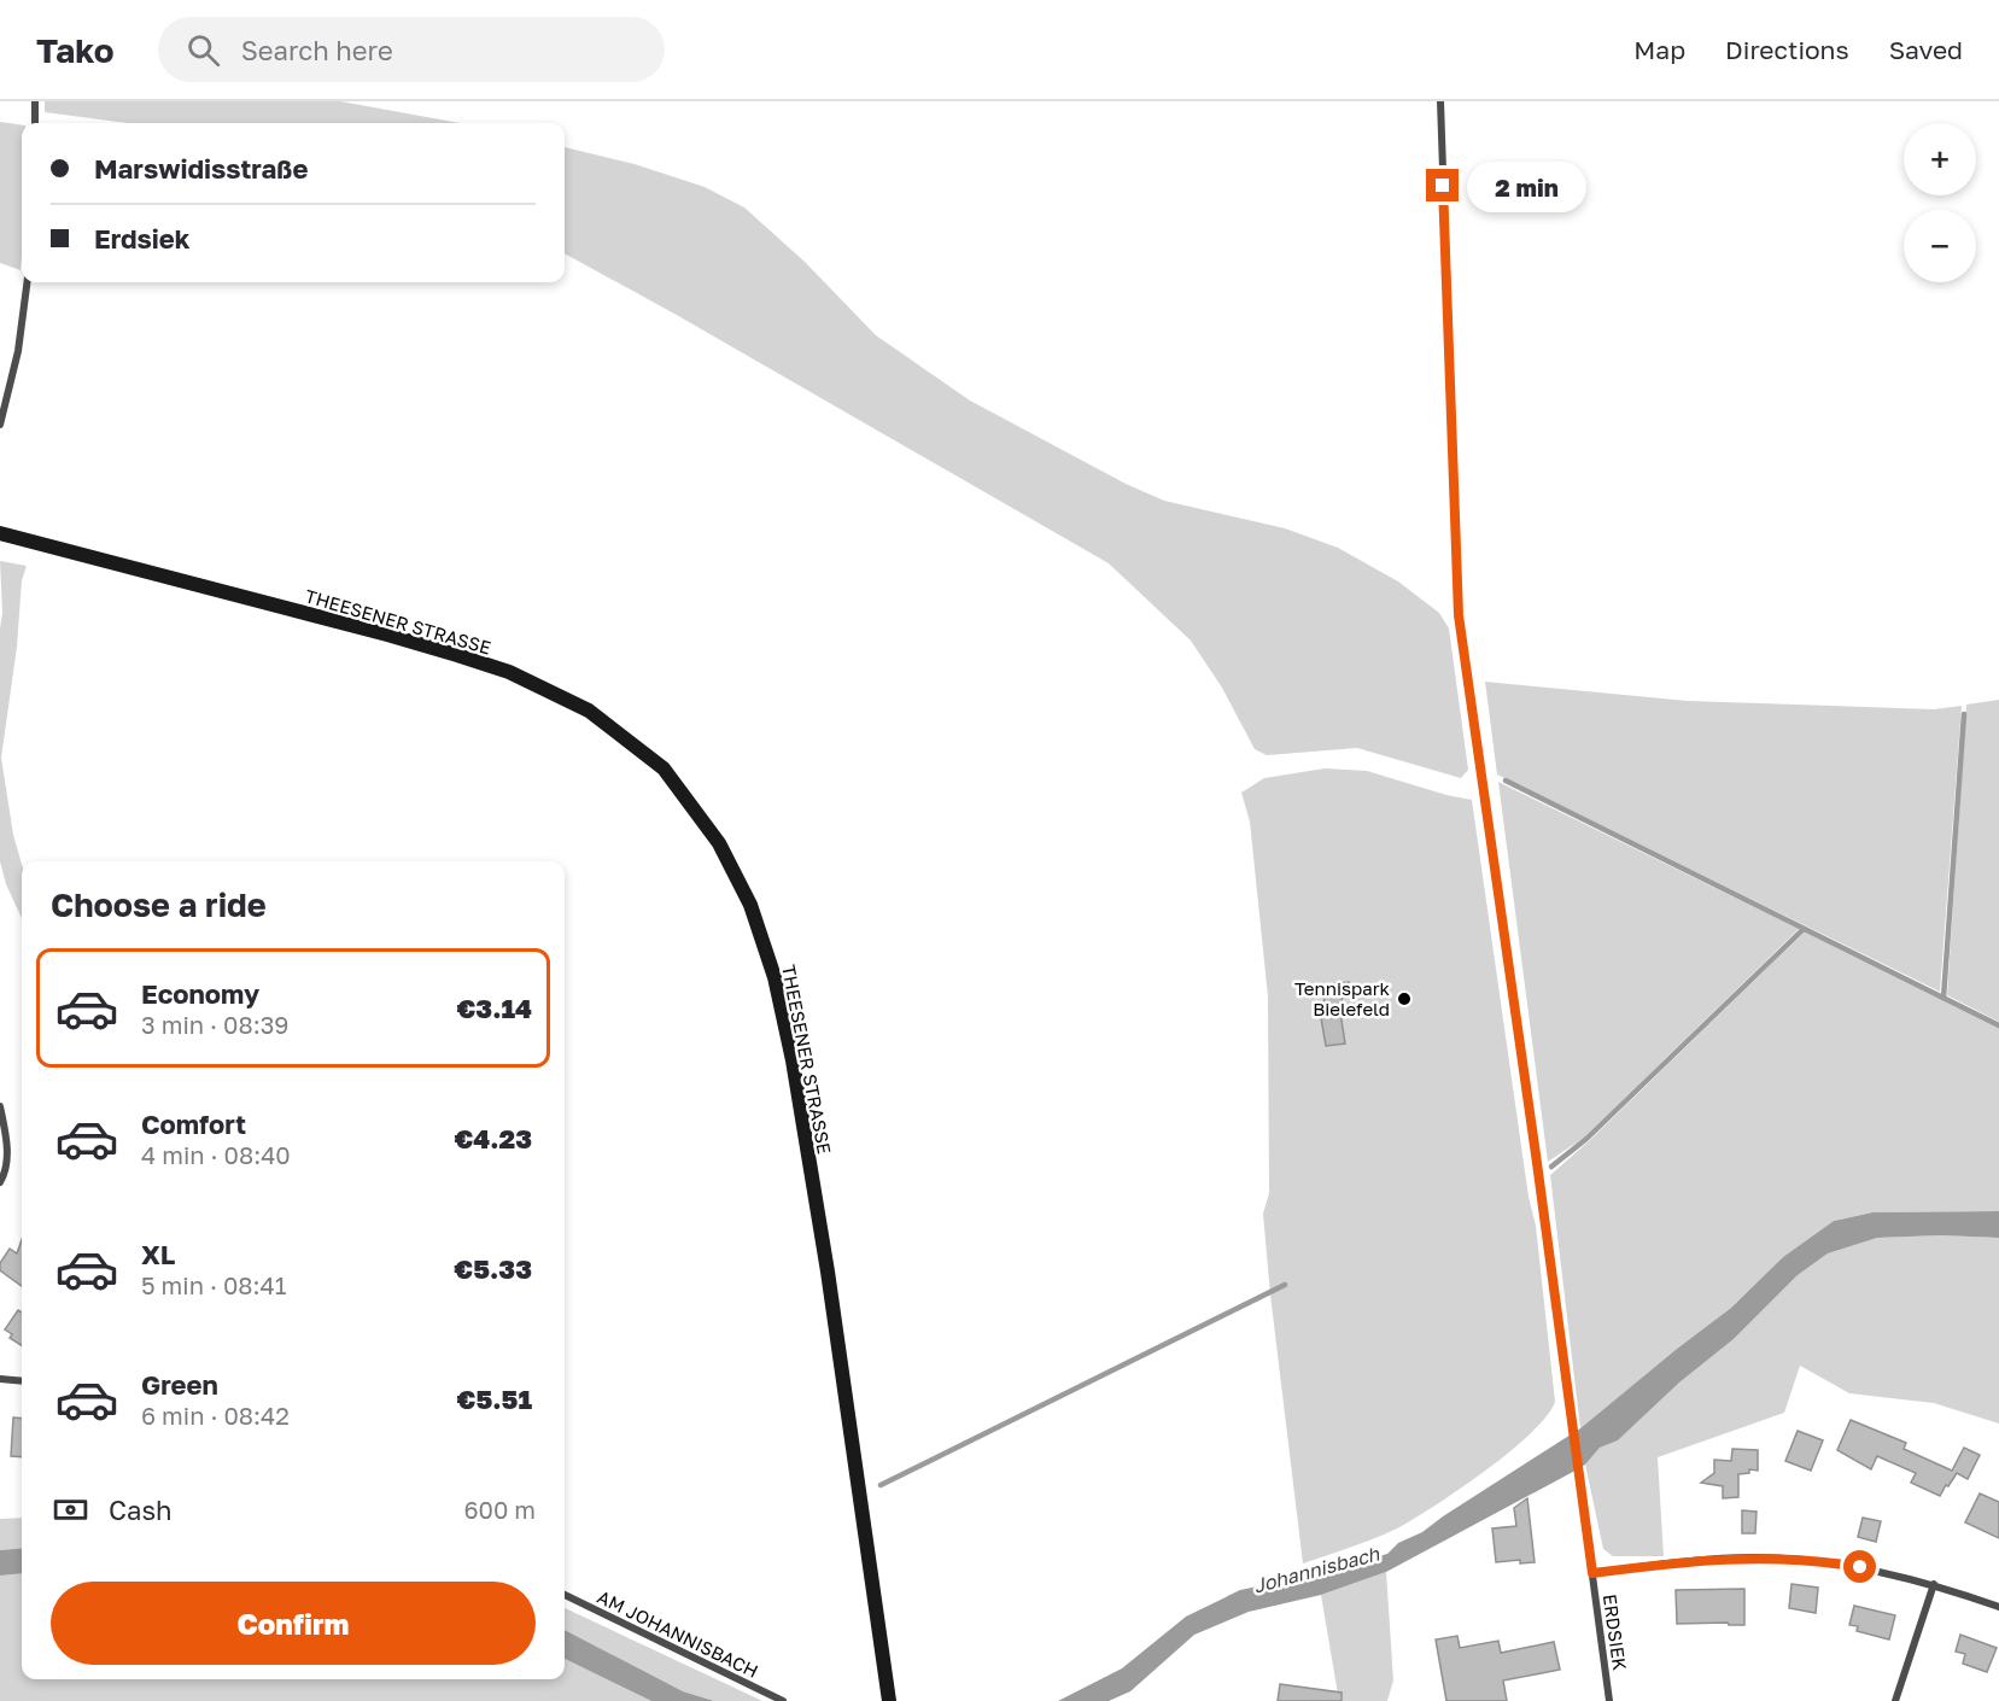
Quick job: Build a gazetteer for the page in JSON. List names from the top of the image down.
{
  "streets": {
    "street": ["THEESENER STRASSE", "ERDSIEK", "AM JOHANNISBACH"]
  },
  "water": ["Johannisbach"],
  "places": ["Tennispark Bielefeld"],
  "page": {
    "header": "Tako",
    "search": "Search here",
    "nav": ["Map", "Directions", "Saved"],
    "map_buttons": ["+", "−"],
    "banner": ["Marswidisstraße", "Erdsiek"],
    "bubble": "2 min",
    "heading": "Choose a ride",
    "list": [
      {
        "name": "Economy",
        "note": "3 min · 08:39",
        "value": "€3.14"
      },
      {
        "name": "Comfort",
        "note": "4 min · 08:40",
        "value": "€4.23"
      },
      {
        "name": "XL",
        "note": "5 min · 08:41",
        "value": "€5.33"
      },
      {
        "name": "Green",
        "note": "6 min · 08:42",
        "value": "€5.51"
      }
    ],
    "pay": ["Cash", "600 m"],
    "buttons": "Confirm"
  }
}
